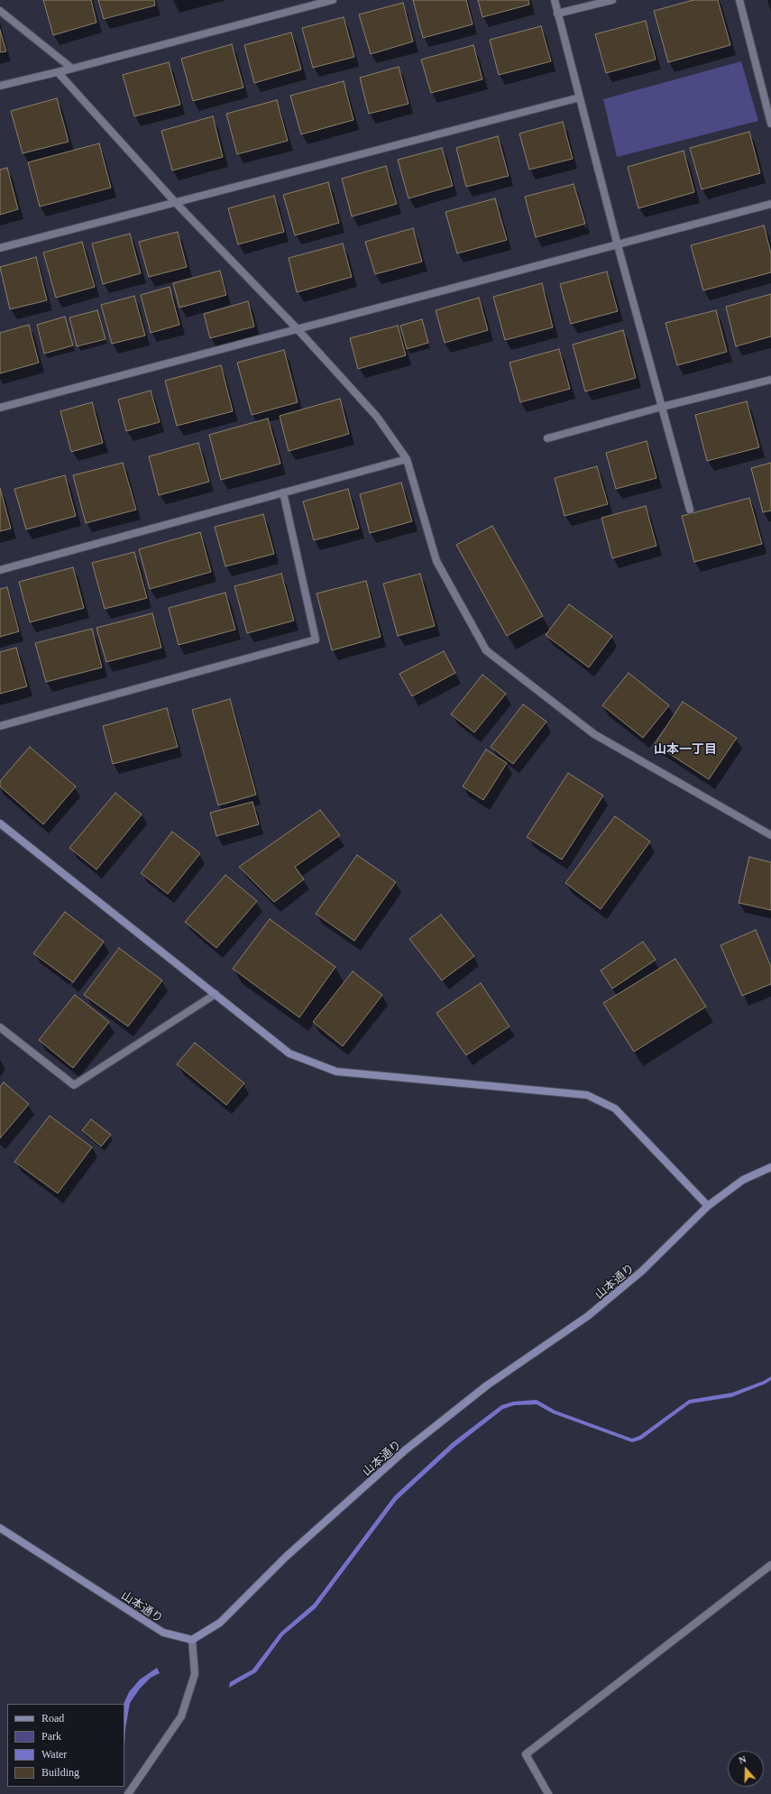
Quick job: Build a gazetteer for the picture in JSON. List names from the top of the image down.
{
  "streets": {
    "street": ["山本通り"]
  },
  "districts": ["山本一丁目"],
  "legend": [
    "Road",
    "Park",
    "Water",
    "Building"
  ],
  "north": "top"
}
